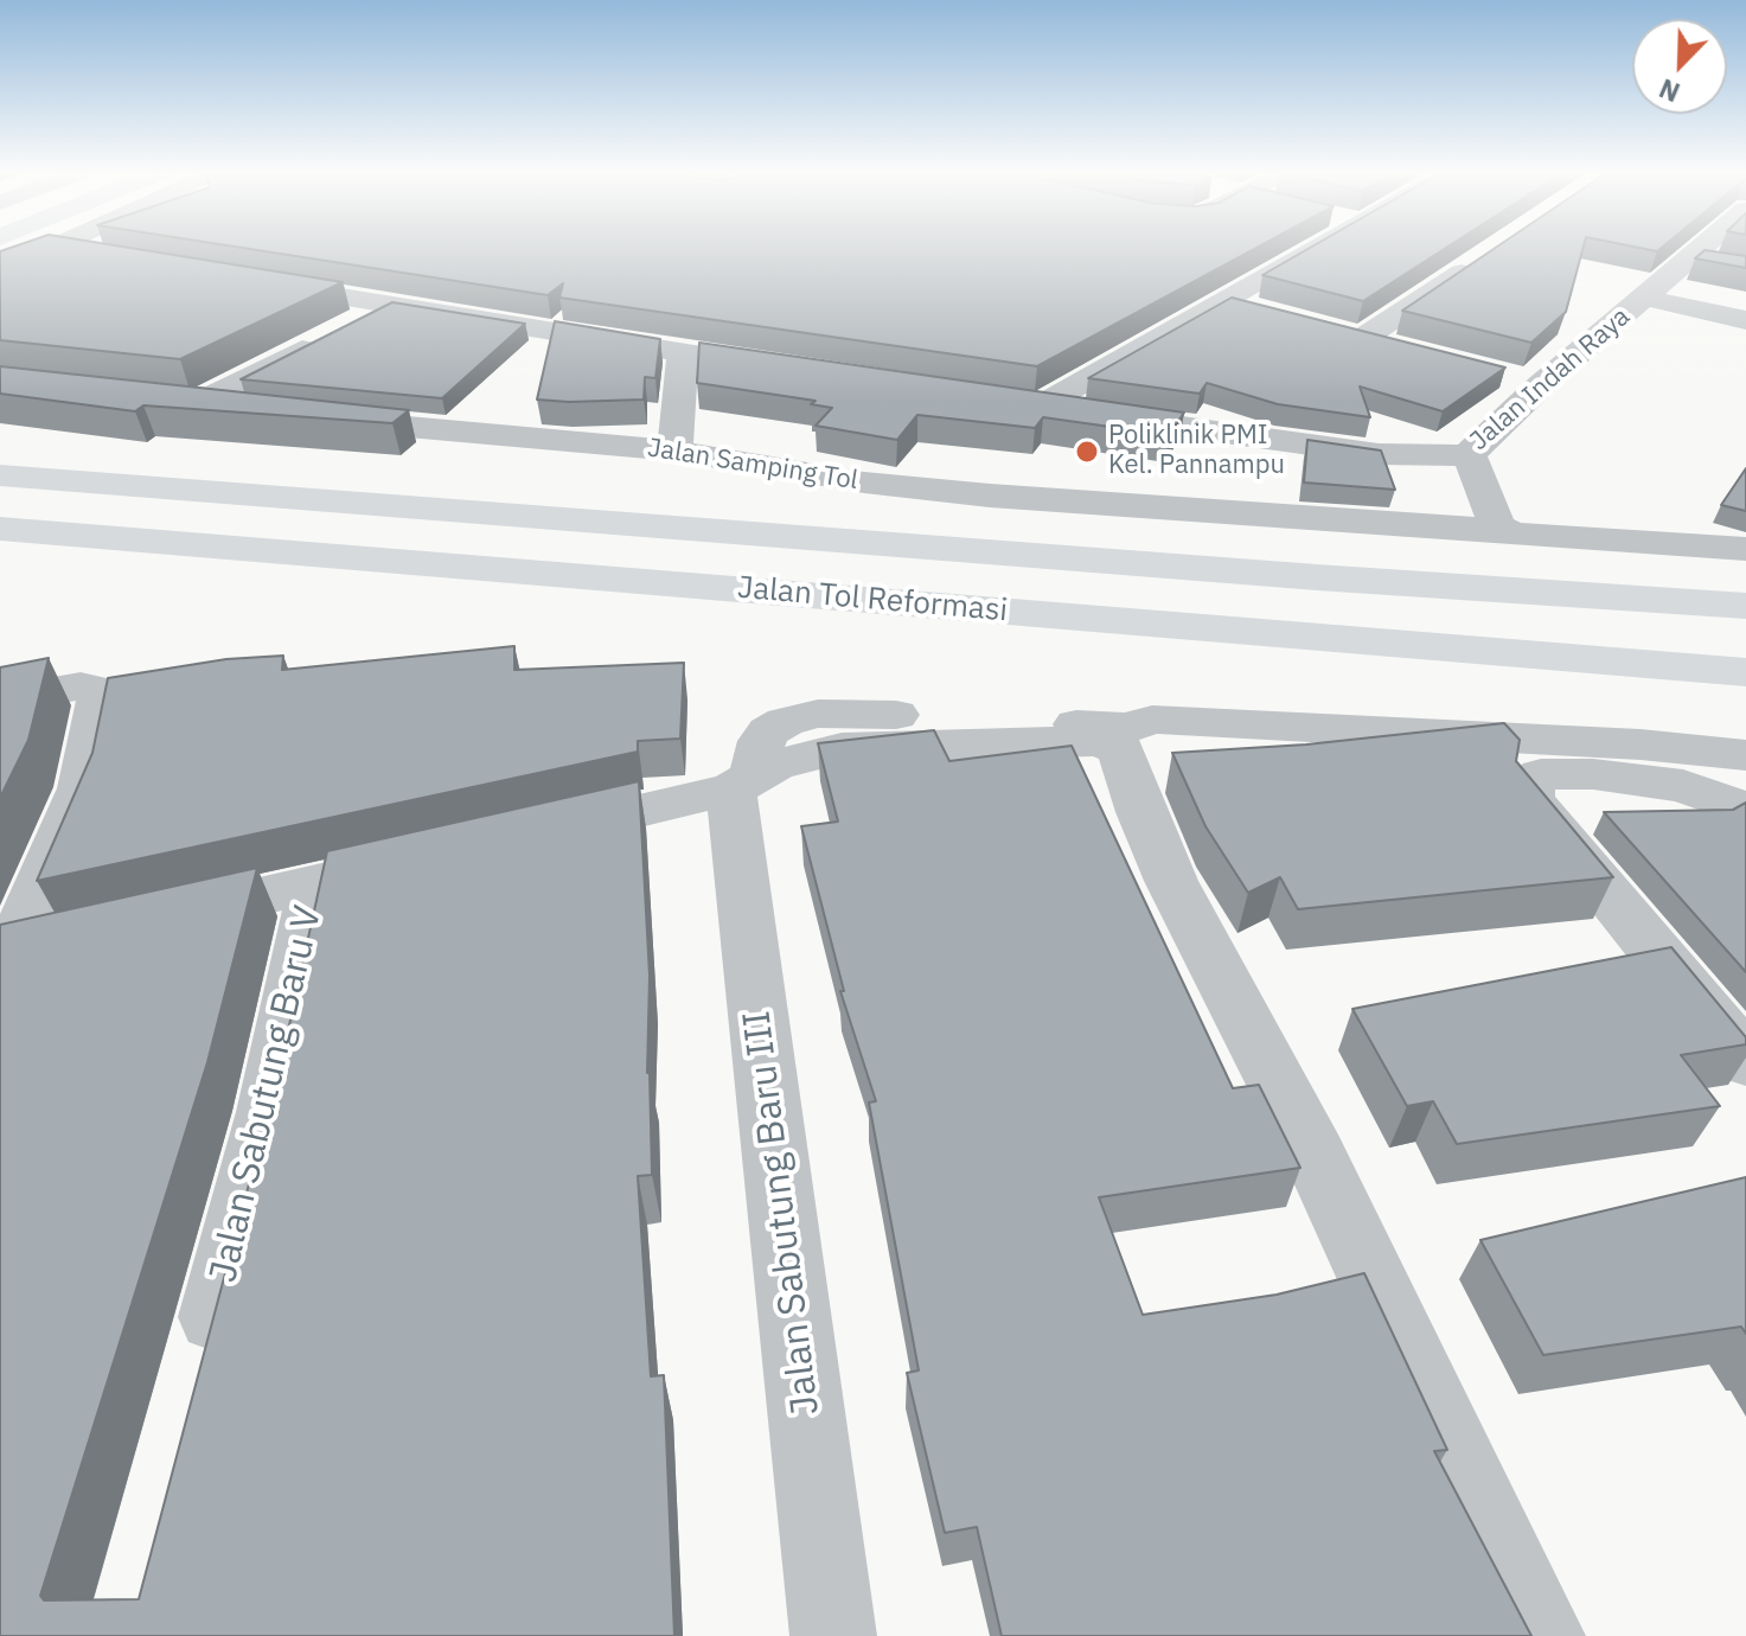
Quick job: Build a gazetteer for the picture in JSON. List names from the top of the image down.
{
  "streets": {
    "main road": ["Jalan Tol Reformasi"],
    "street": [
      "Jalan Indah Raya",
      "Jalan Samping Tol",
      "Jalan Sabutung Baru V",
      "Jalan Sabutung Baru III"
    ]
  },
  "places": ["Poliklinik PMI Kel. Pannampu"],
  "north": "bottom left"
}
